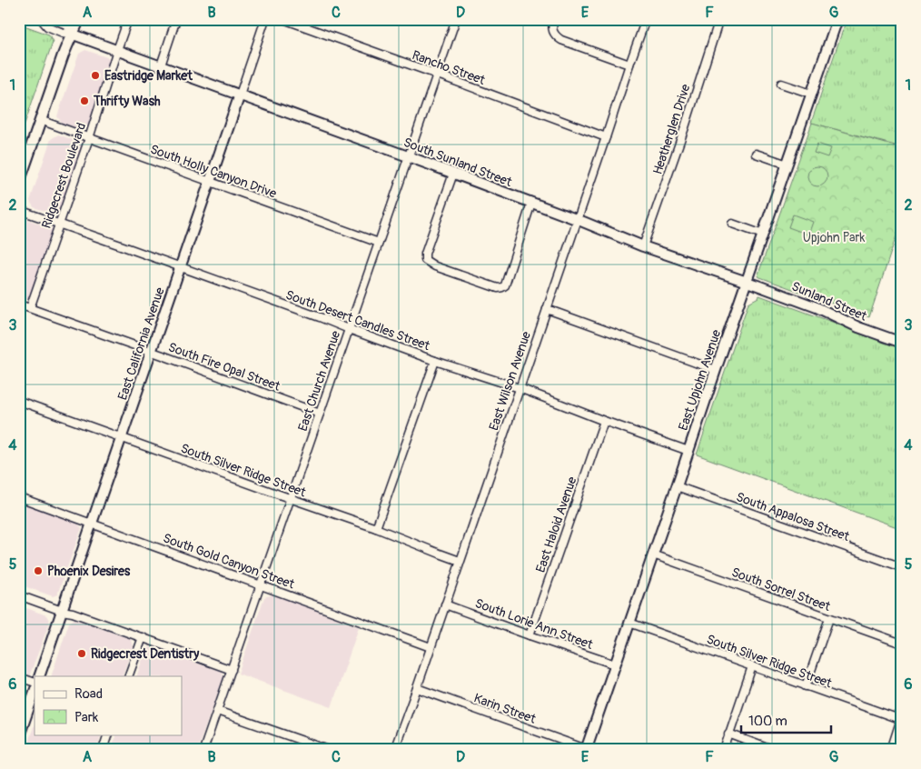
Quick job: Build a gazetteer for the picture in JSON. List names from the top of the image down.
{
  "streets": {
    "street": [
      "Rancho Street",
      "Heatherglen Drive",
      "South Sunland Street",
      "South Holly Canyon Drive",
      "Ridgecrest Boulevard",
      "Sunland Street",
      "South Desert Candles Street",
      "East California Avenue",
      "South Fire Opal Street",
      "East Upjohn Avenue",
      "East Church Avenue",
      "East Wilson Avenue",
      "South Silver Ridge Street",
      "South Appalosa Street",
      "East Haloid Avenue",
      "South Gold Canyon Street",
      "South Sorrel Street",
      "South Lorie Ann Street",
      "Karin Street"
    ]
  },
  "crossings": [
    ["Rancho Street", "East Church Avenue"],
    ["Rancho Street", "East Wilson Avenue"],
    ["Heatherglen Drive", "South Sunland Street"],
    ["South Sunland Street", "Sunland Street"],
    ["South Sunland Street", "East California Avenue"],
    ["South Sunland Street", "East Upjohn Avenue"],
    ["South Sunland Street", "East Church Avenue"],
    ["South Sunland Street", "East Wilson Avenue"],
    ["South Holly Canyon Drive", "Ridgecrest Boulevard"],
    ["South Holly Canyon Drive", "East California Avenue"],
    ["South Holly Canyon Drive", "East Church Avenue"],
    ["Ridgecrest Boulevard", "South Desert Candles Street"],
    ["Ridgecrest Boulevard", "South Fire Opal Street"],
    ["Sunland Street", "East Upjohn Avenue"],
    ["South Desert Candles Street", "East California Avenue"],
    ["South Desert Candles Street", "East Upjohn Avenue"],
    ["South Desert Candles Street", "East Church Avenue"],
    ["South Desert Candles Street", "East Wilson Avenue"],
    ["South Desert Candles Street", "East Haloid Avenue"],
    ["East California Avenue", "South Fire Opal Street"],
    ["East California Avenue", "South Silver Ridge Street"],
    ["East California Avenue", "South Gold Canyon Street"],
    ["South Fire Opal Street", "East Church Avenue"],
    ["East Upjohn Avenue", "South Silver Ridge Street"],
    ["East Upjohn Avenue", "South Appalosa Street"],
    ["East Upjohn Avenue", "South Sorrel Street"],
    ["East Upjohn Avenue", "South Lorie Ann Street"],
    ["East Upjohn Avenue", "Karin Street"],
    ["East Church Avenue", "South Silver Ridge Street"],
    ["East Church Avenue", "South Gold Canyon Street"],
    ["East Wilson Avenue", "South Silver Ridge Street"],
    ["East Wilson Avenue", "South Gold Canyon Street"],
    ["East Wilson Avenue", "South Lorie Ann Street"],
    ["East Wilson Avenue", "Karin Street"],
    ["East Haloid Avenue", "South Lorie Ann Street"]
  ],
  "parks": ["Upjohn Park"],
  "places": [
    "Eastridge Market",
    "Thrifty Wash",
    "Phoenix Desires",
    "Ridgecrest Dentistry"
  ],
  "legend": ["Road", "Park"],
  "scale_bar": "100 m",
  "grid": {
    "columns": [
      "A",
      "B",
      "C",
      "D",
      "E",
      "F",
      "G"
    ],
    "rows": [
      "1",
      "2",
      "3",
      "4",
      "5",
      "6"
    ]
  }
}
